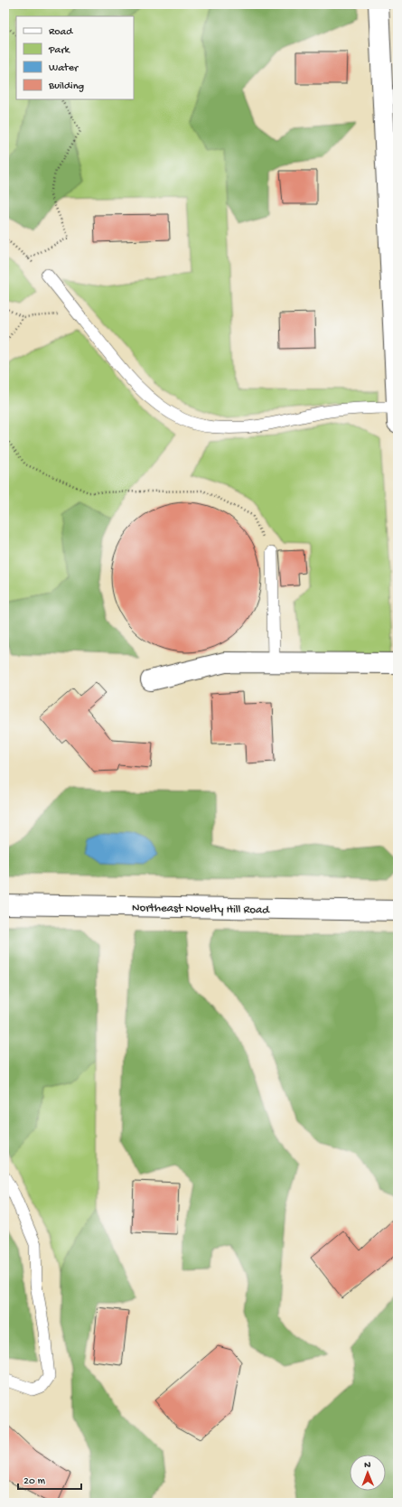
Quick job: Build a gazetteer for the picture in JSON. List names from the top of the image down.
{
  "streets": {
    "street": ["Northeast Novelty Hill Road"]
  },
  "legend": [
    "Road",
    "Park",
    "Water",
    "Building"
  ],
  "scale_bar": "20 m",
  "north": "top"
}
